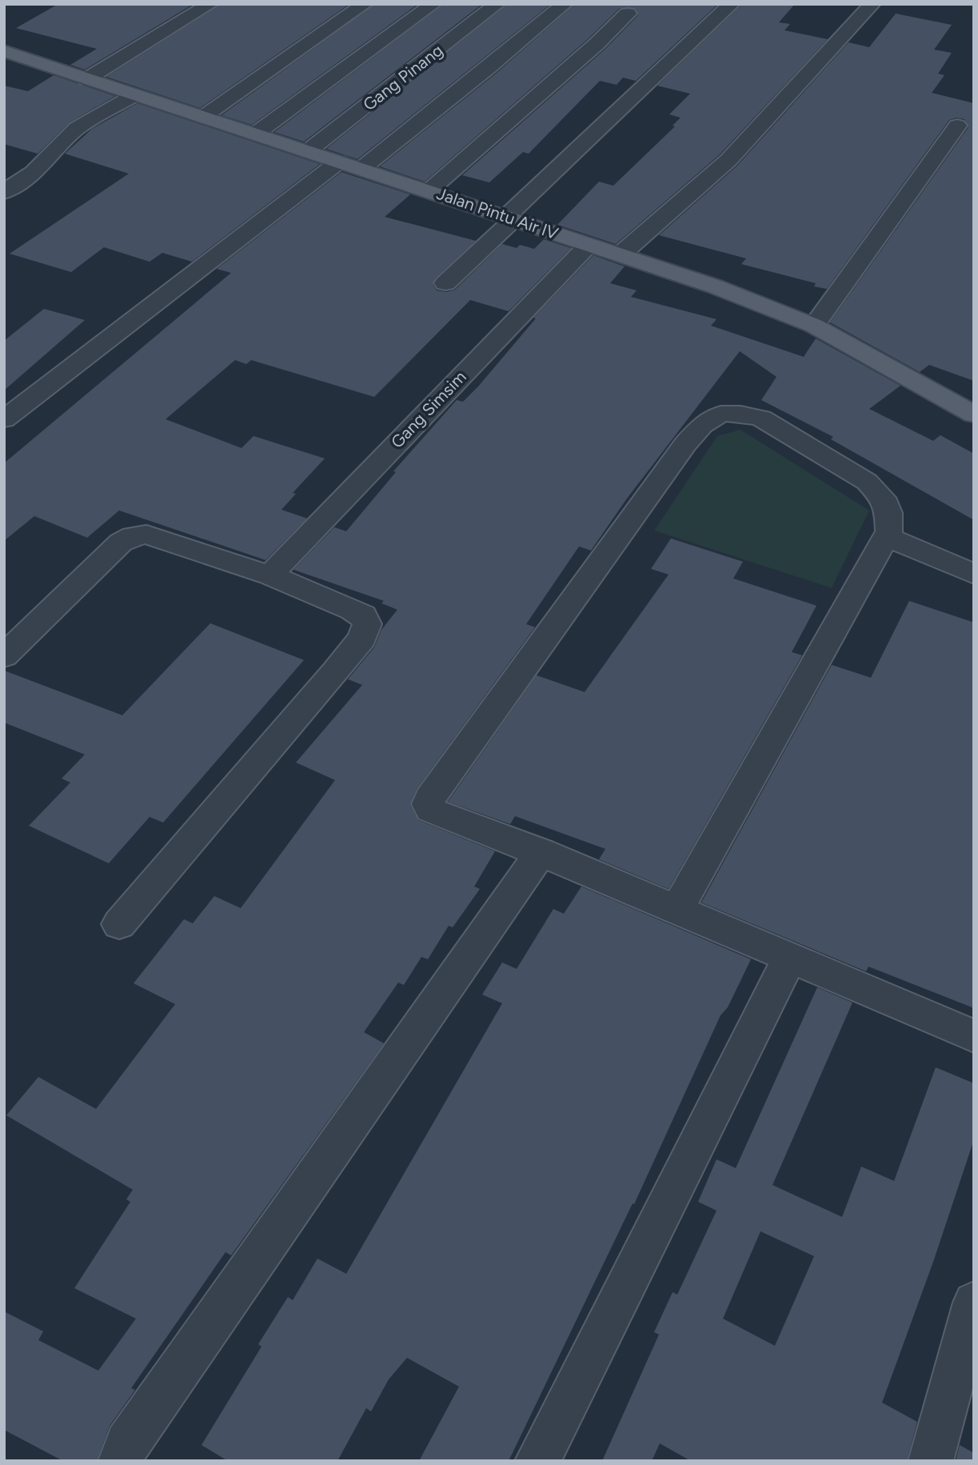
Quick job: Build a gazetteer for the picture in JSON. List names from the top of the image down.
{
  "streets": {
    "main road": ["Jalan Pintu Air IV"],
    "street": ["Gang Pinang", "Gang Simsim"]
  },
  "crossings": [
    ["Gang Pinang", "Jalan Pintu Air IV"],
    ["Jalan Pintu Air IV", "Gang Simsim"]
  ]
}
